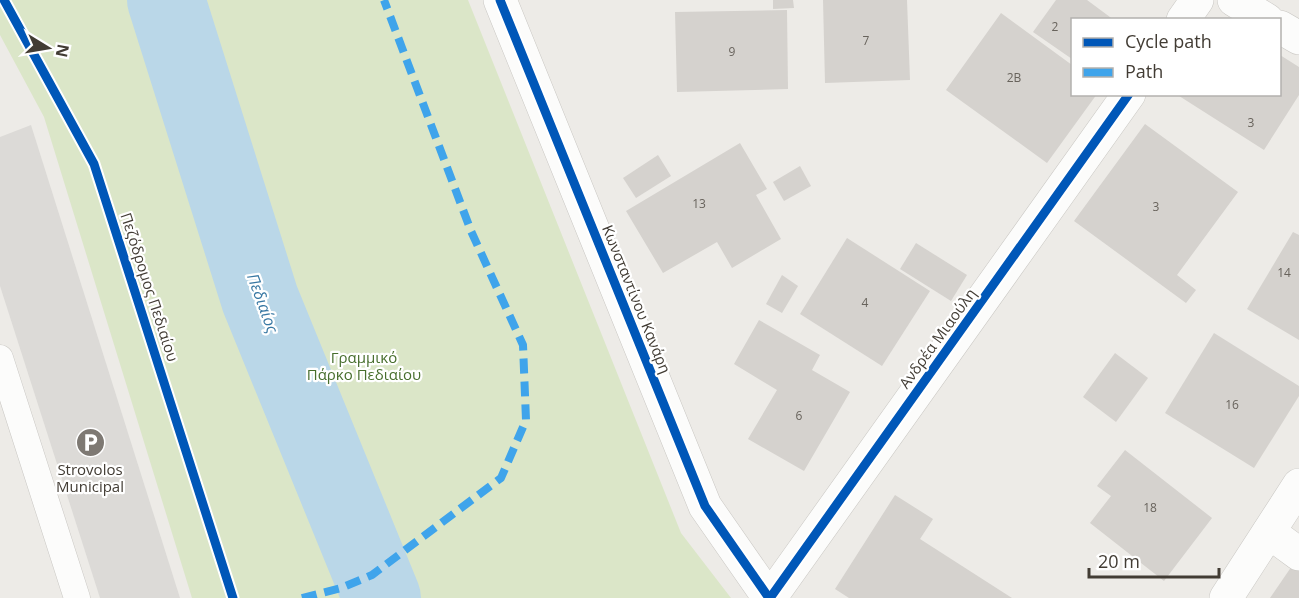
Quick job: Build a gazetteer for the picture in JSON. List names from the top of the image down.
{
  "streets": {
    "street": ["Κωνσταντίνου Κανάρη", "Ανδρέα Μιαούλη"],
    "cycle path": ["Πεζόδρομος Πεδιαίου"]
  },
  "crossings": [
    ["Κωνσταντίνου Κανάρη", "Ανδρέα Μιαούλη"]
  ],
  "water": ["Πεδιαίος"],
  "parks": ["Γραμμικό Πάρκο Πεδιαίου"],
  "places": {
    "parking": ["Strovolos Municipal"]
  },
  "house_numbers": [
    "2",
    "7",
    "9",
    "2B",
    "3",
    "13",
    "3",
    "14",
    "4",
    "16",
    "6",
    "18"
  ],
  "legend": ["Cycle path", "Path"],
  "scale_bar": "20 m",
  "north": "right"
}
